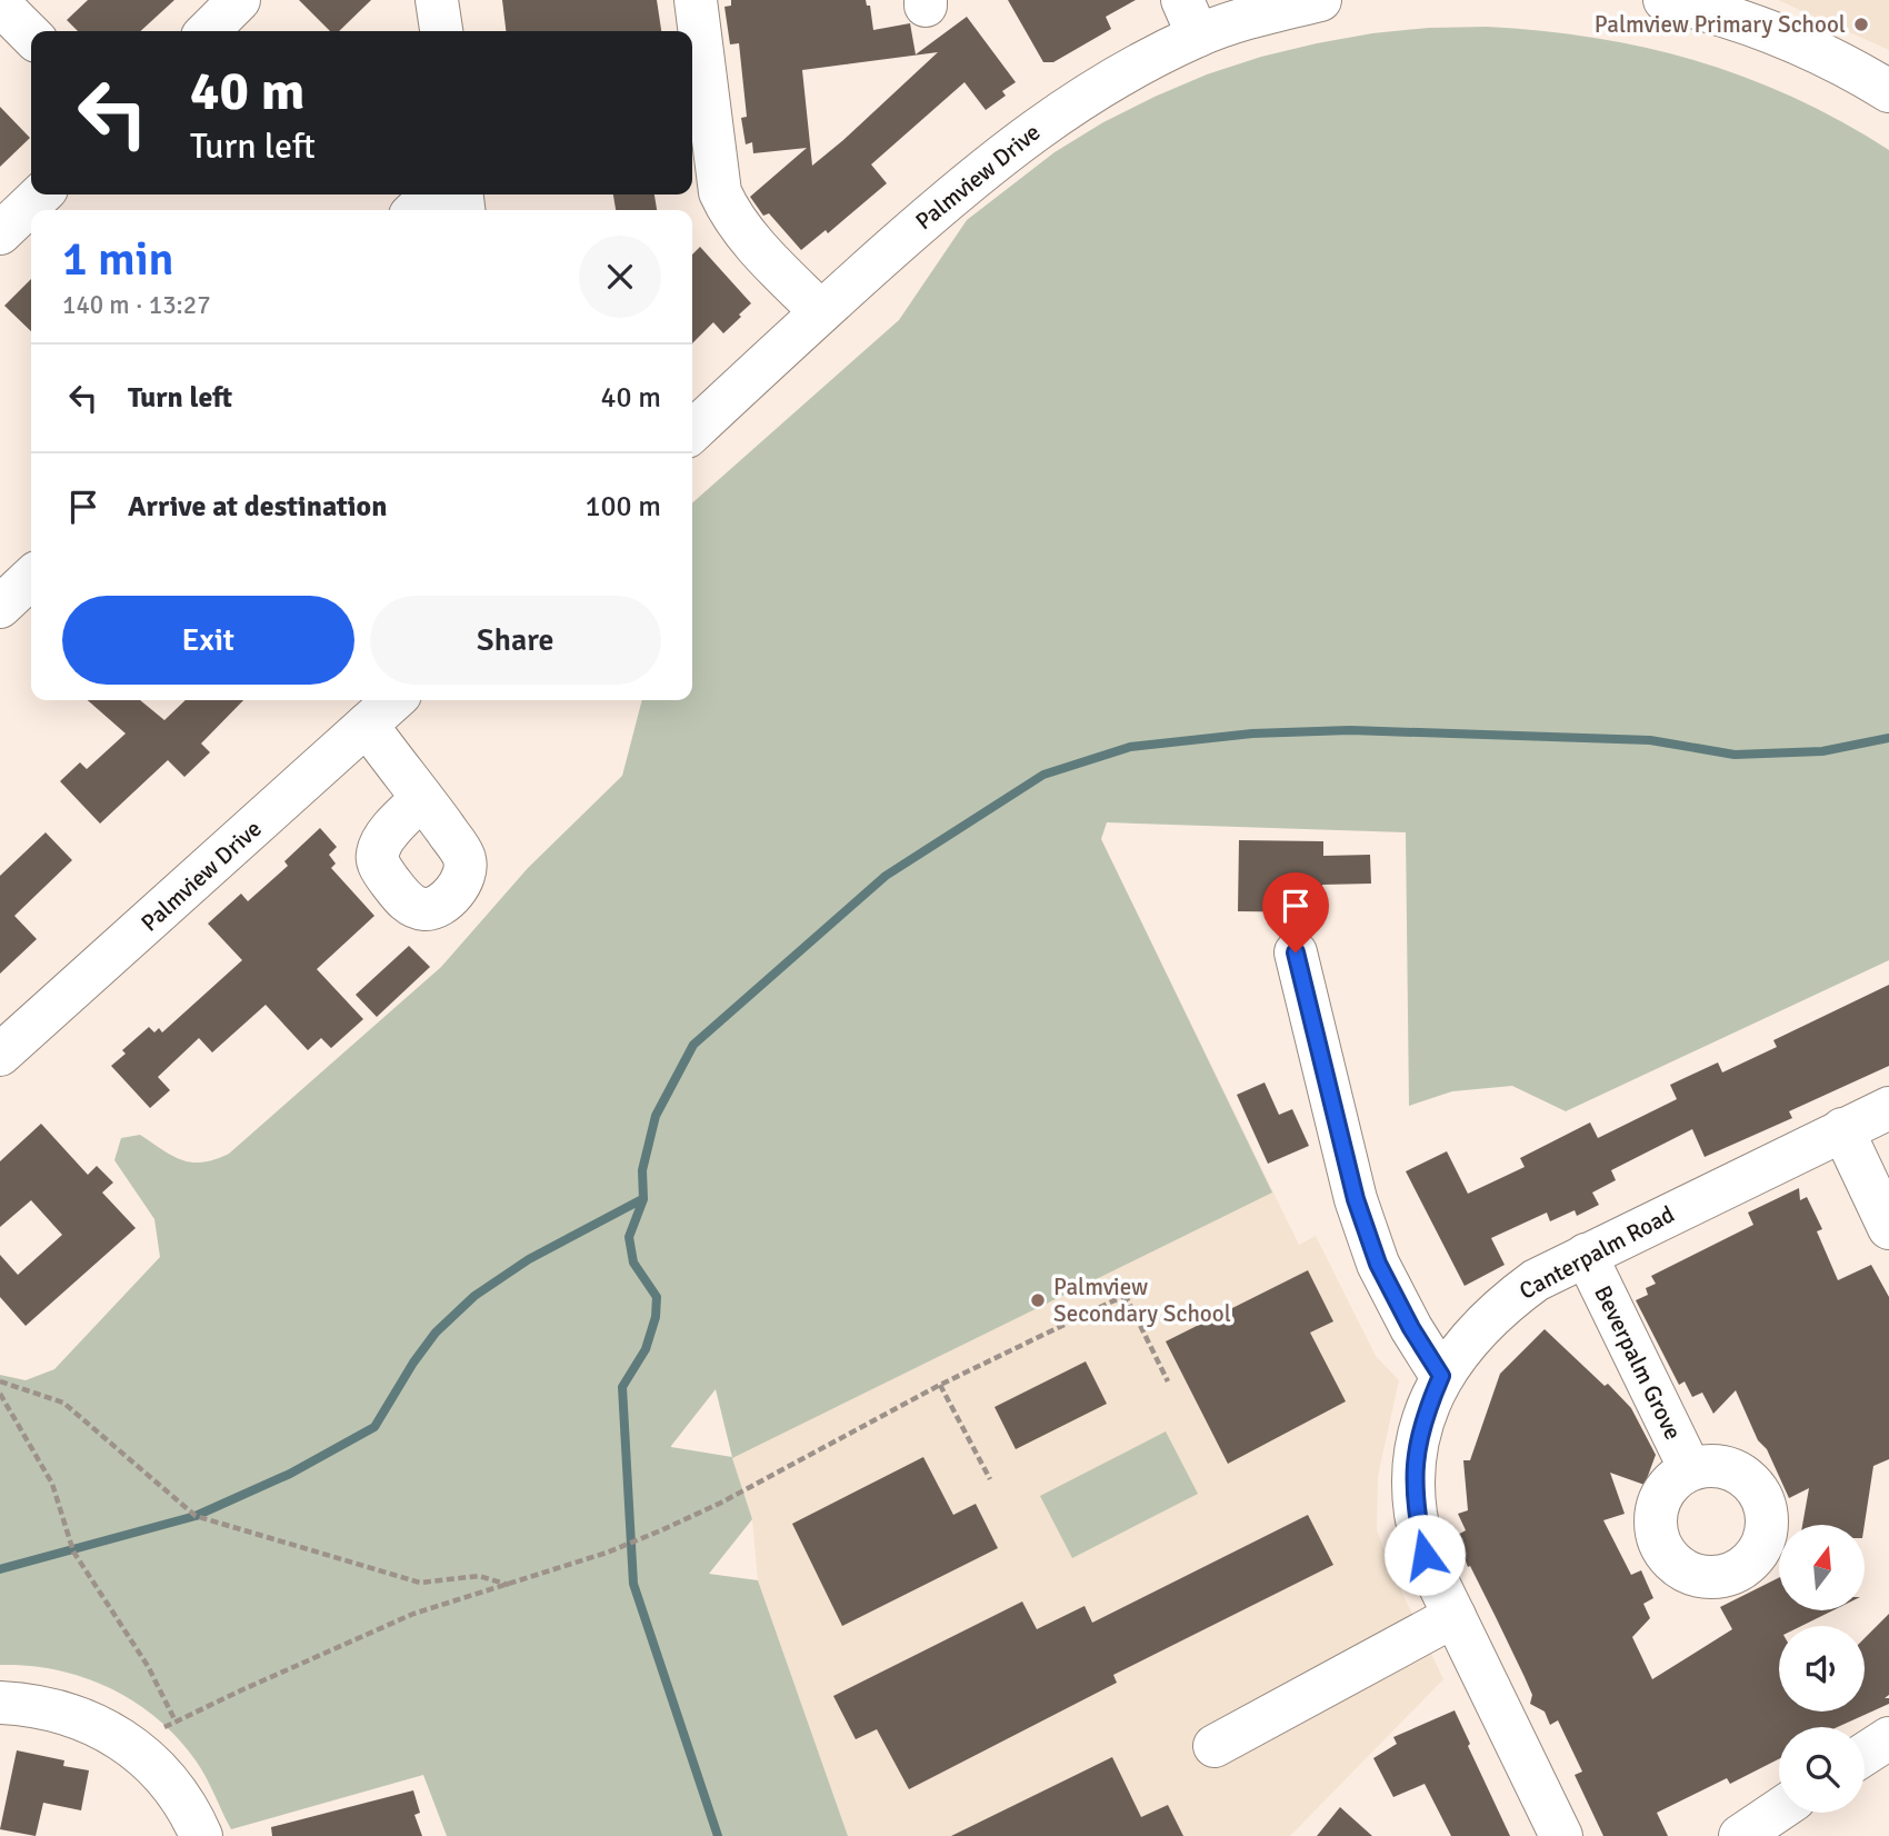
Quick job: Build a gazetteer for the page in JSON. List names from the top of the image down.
{
  "streets": {
    "street": ["Palmview Drive", "Canterpalm Road", "Beverpalm Grove"]
  },
  "crossings": [
    ["Canterpalm Road", "Beverpalm Grove"]
  ],
  "places": ["Palmview Primary School", "Palmview Secondary School"],
  "north": "top",
  "page": {
    "turn": ["40 m", "Turn left"],
    "heading": ["1 min", "140 m · 13:27"],
    "list": [
      {
        "name": "Turn left",
        "value": "40 m"
      },
      {
        "name": "Arrive at destination",
        "value": "100 m"
      }
    ],
    "buttons": ["Exit", "Share"]
  }
}
